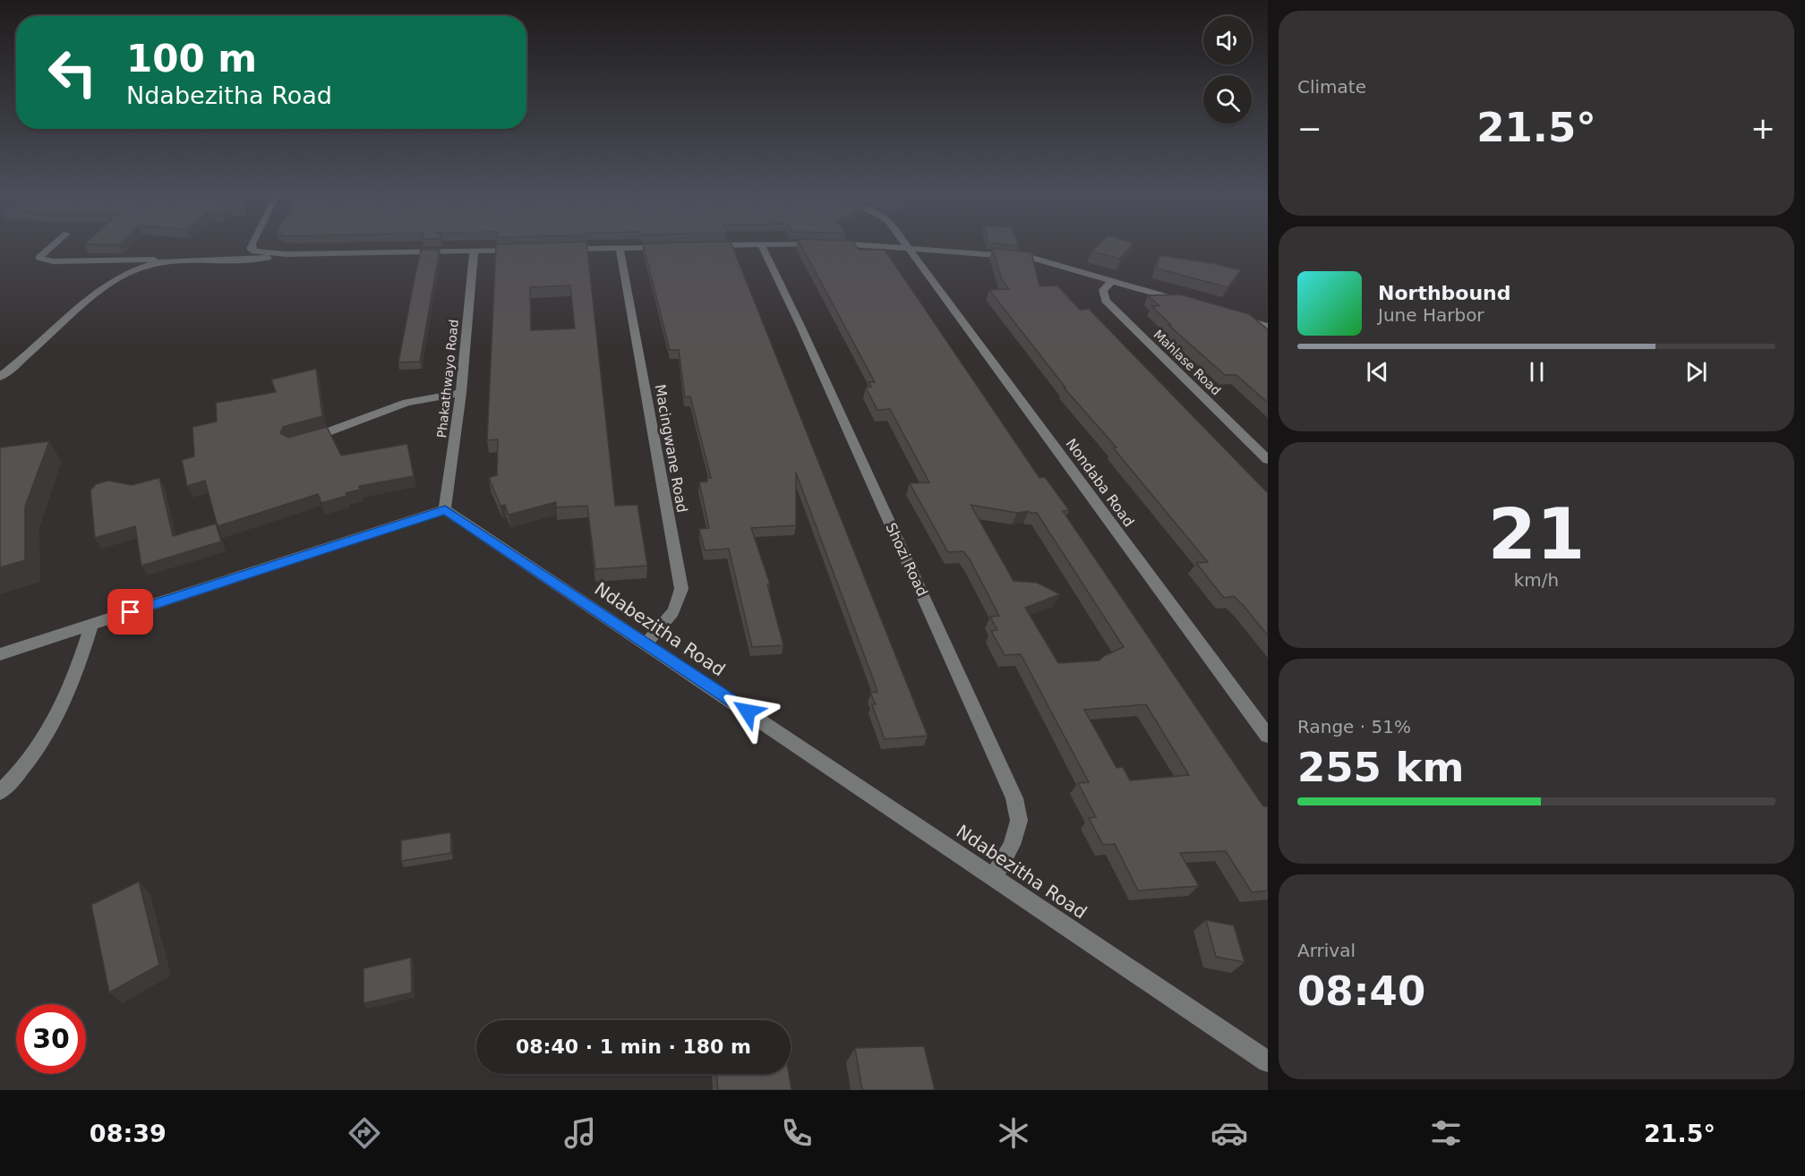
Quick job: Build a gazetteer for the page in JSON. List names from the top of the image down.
{
  "streets": {
    "street": [
      "Mahlase Road",
      "Phakathwayo Road",
      "Macingwane Road",
      "Nondaba Road",
      "Shozi Road",
      "Ndabezitha Road"
    ]
  },
  "crossings": [
    ["Phakathwayo Road", "Ndabezitha Road"],
    ["Macingwane Road", "Ndabezitha Road"],
    ["Shozi Road", "Ndabezitha Road"]
  ],
  "page": {
    "tile": [
      "Climate",
      ["21", "km/h"],
      ["Range · 51%", "255 km"],
      ["Arrival", "08:40"]
    ],
    "turn": ["100 m", "Ndabezitha Road"],
    "heat": ["−", "21.5°", "+"],
    "song": ["Northbound", "June Harbor"],
    "limit": "30",
    "trip": "08:40 · 1 min · 180 m",
    "tabs": ["08:39", "21.5°"]
  }
}
